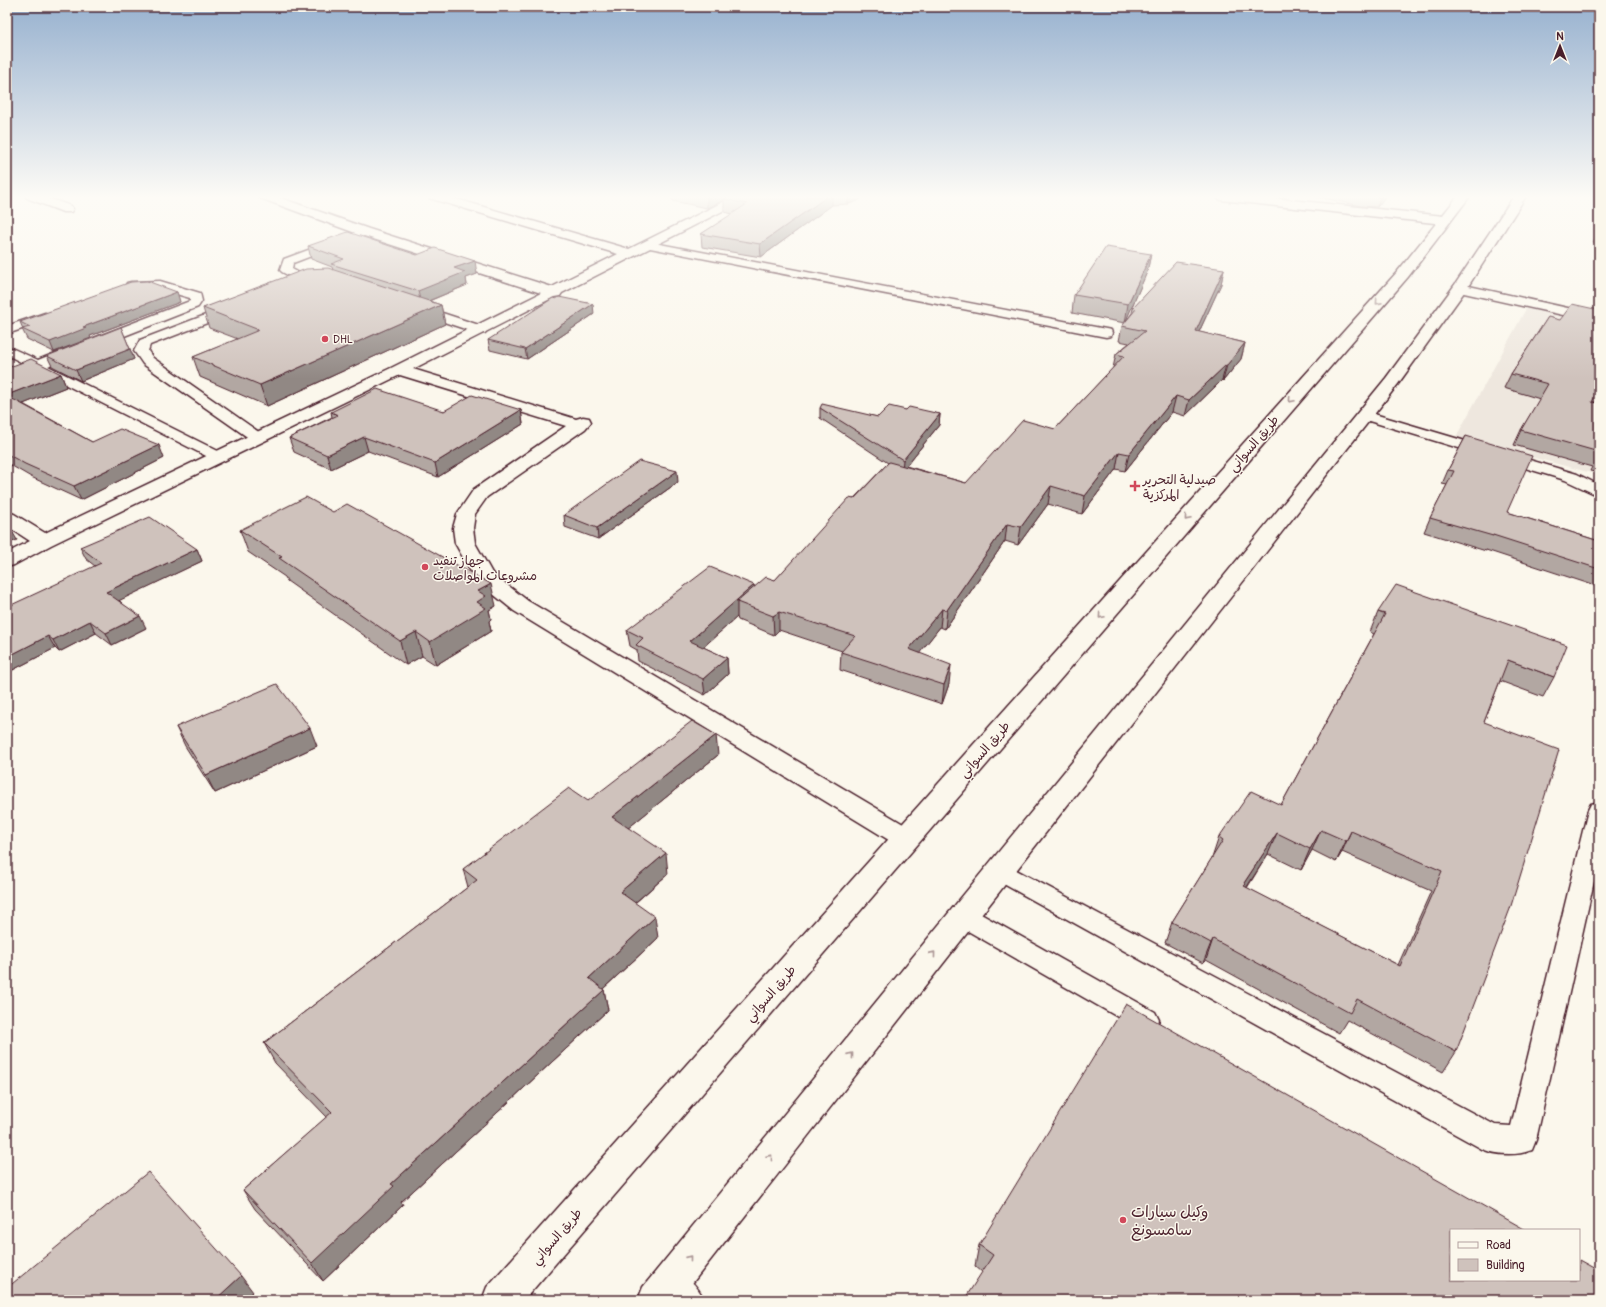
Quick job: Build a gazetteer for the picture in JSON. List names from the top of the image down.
{
  "streets": {
    "main road": ["طريق السواني"]
  },
  "places": {
    "other": ["DHL", "جهاز تنفيد مشروعات المواصلات", "وكيل سيارات سامسونغ"],
    "health": ["صيدلية التحرير المركزية"]
  },
  "legend": ["Road", "Building"],
  "north": "top"
}
